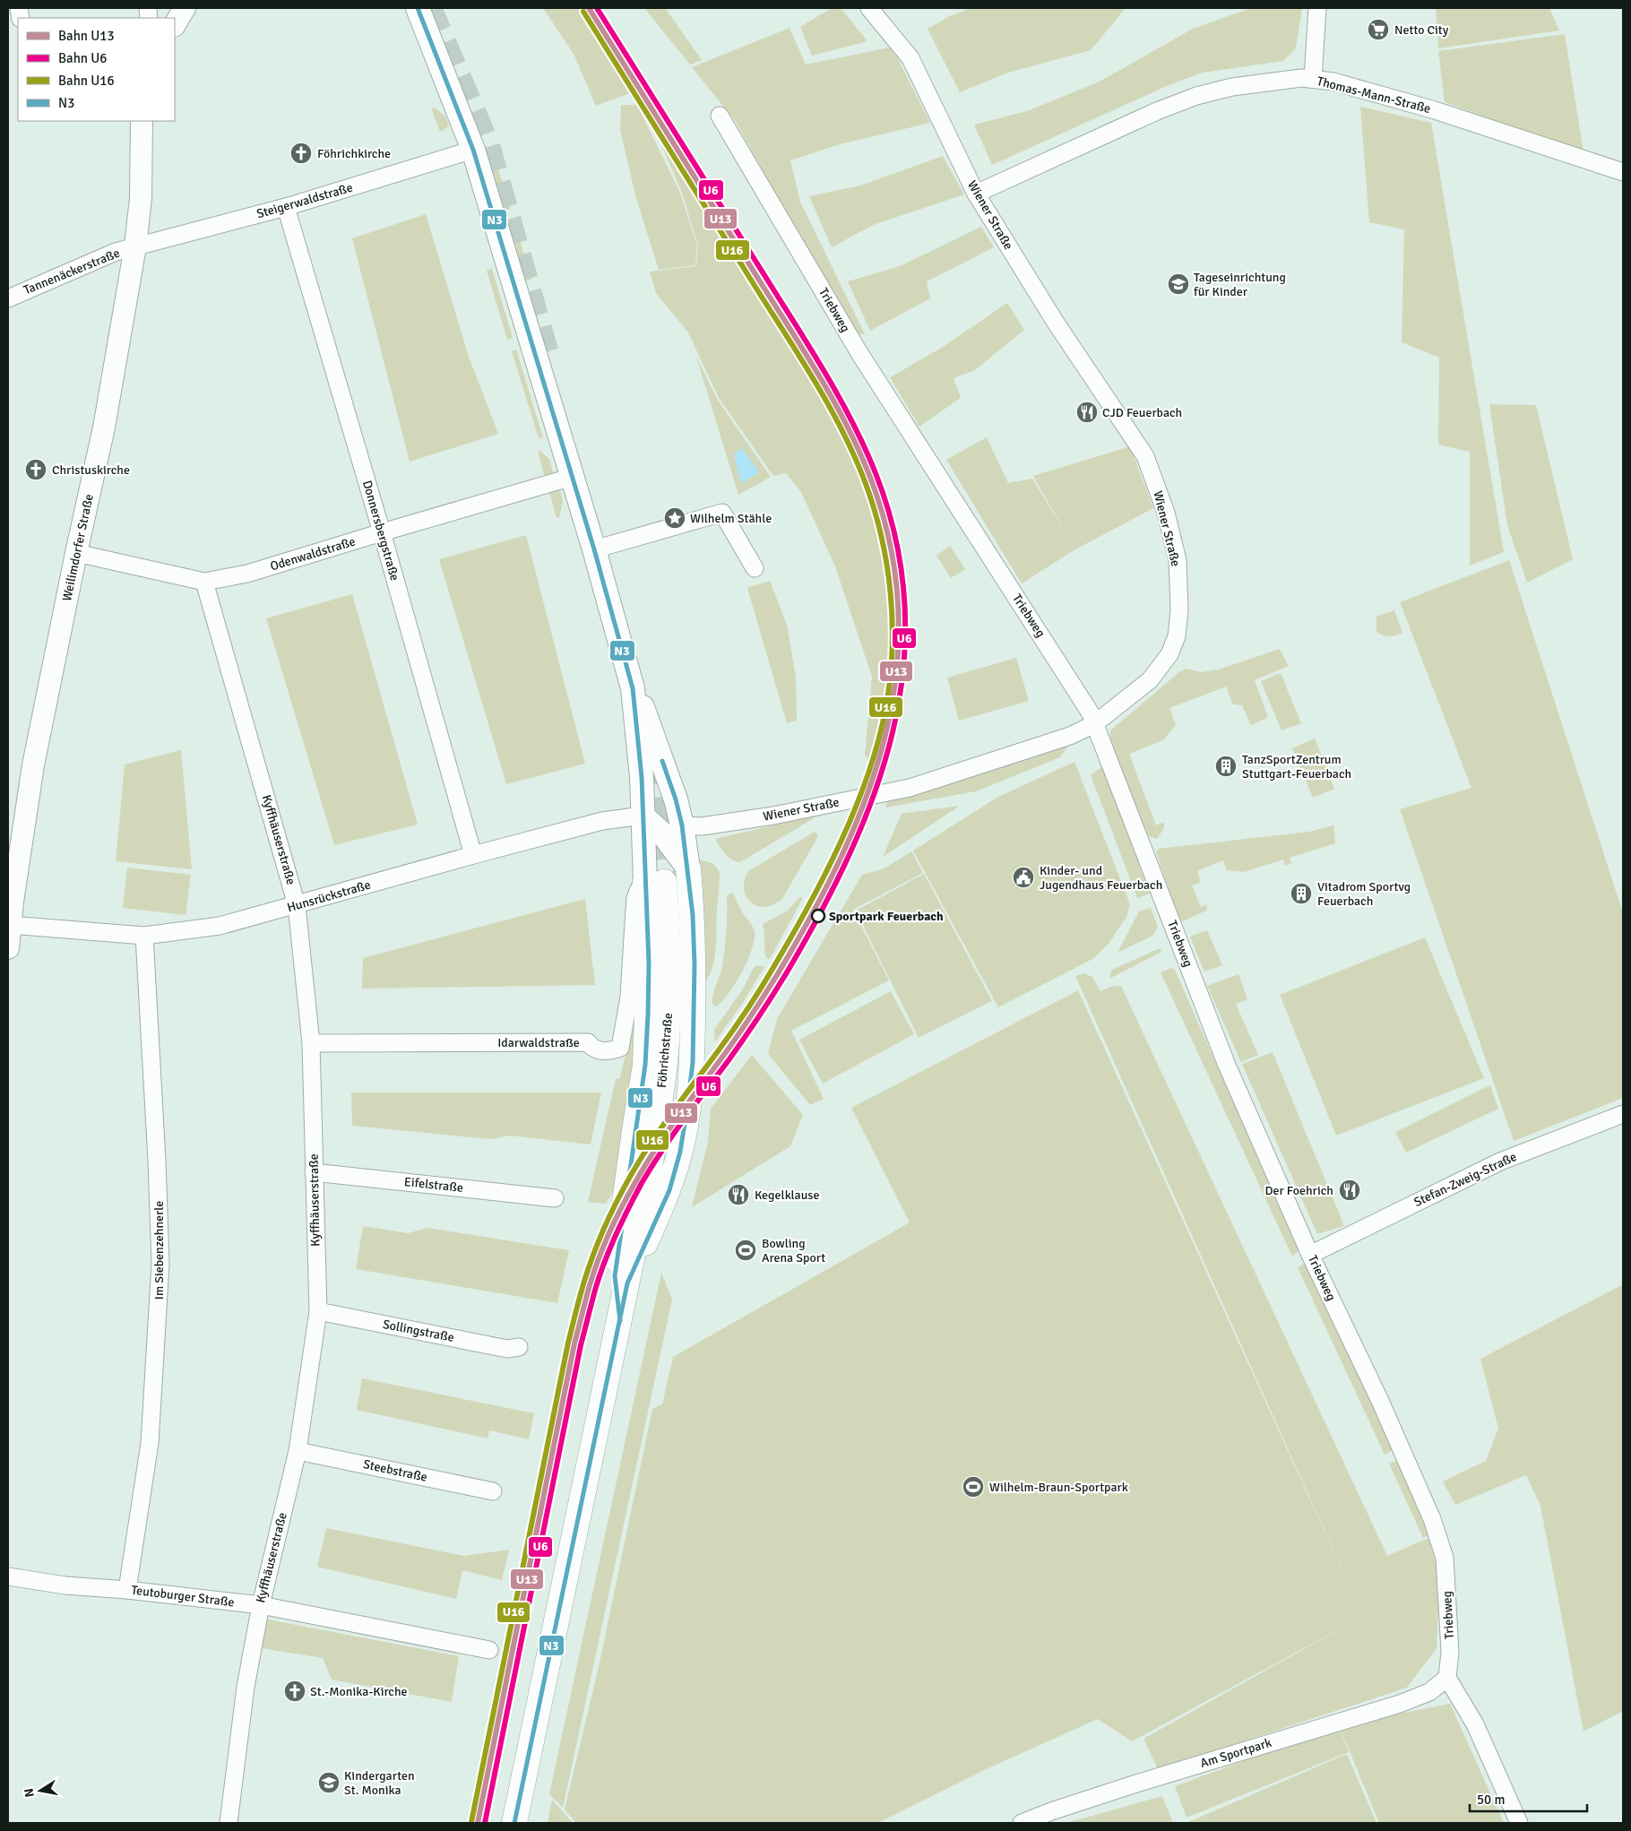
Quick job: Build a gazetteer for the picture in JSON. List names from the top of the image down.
{
  "streets": {
    "main road": ["Föhrichstraße"],
    "street": [
      "Thomas-Mann-Straße",
      "Steigerwaldstraße",
      "Wiener Straße",
      "Tannenäckerstraße",
      "Triebweg",
      "Donnersbergstraße",
      "Weilimdorfer Straße",
      "Odenwaldstraße",
      "Kyffhäuserstraße",
      "Hunsrückstraße",
      "Idarwaldstraße",
      "Stefan-Zweig-Straße",
      "Eifelstraße",
      "Im Siebenzehnerle",
      "Sollingstraße",
      "Steebstraße",
      "Teutoburger Straße",
      "Am Sportpark"
    ]
  },
  "crossings": [
    ["Thomas-Mann-Straße", "Wiener Straße"],
    ["Steigerwaldstraße", "Tannenäckerstraße"],
    ["Steigerwaldstraße", "Donnersbergstraße"],
    ["Steigerwaldstraße", "Weilimdorfer Straße"],
    ["Steigerwaldstraße", "Föhrichstraße"],
    ["Wiener Straße", "Triebweg"],
    ["Wiener Straße", "Föhrichstraße"],
    ["Tannenäckerstraße", "Weilimdorfer Straße"],
    ["Triebweg", "Stefan-Zweig-Straße"],
    ["Triebweg", "Am Sportpark"],
    ["Donnersbergstraße", "Odenwaldstraße"],
    ["Donnersbergstraße", "Hunsrückstraße"],
    ["Weilimdorfer Straße", "Odenwaldstraße"],
    ["Weilimdorfer Straße", "Hunsrückstraße"],
    ["Odenwaldstraße", "Kyffhäuserstraße"],
    ["Odenwaldstraße", "Föhrichstraße"],
    ["Kyffhäuserstraße", "Hunsrückstraße"],
    ["Kyffhäuserstraße", "Idarwaldstraße"],
    ["Kyffhäuserstraße", "Eifelstraße"],
    ["Kyffhäuserstraße", "Sollingstraße"],
    ["Kyffhäuserstraße", "Steebstraße"],
    ["Kyffhäuserstraße", "Teutoburger Straße"],
    ["Hunsrückstraße", "Föhrichstraße"],
    ["Hunsrückstraße", "Im Siebenzehnerle"],
    ["Idarwaldstraße", "Föhrichstraße"],
    ["Im Siebenzehnerle", "Teutoburger Straße"]
  ],
  "places": {
    "supermarket": ["Netto City"],
    "church": ["Föhrichkirche", "Christuskirche", "St.-Monika-Kirche"],
    "school or university": ["Tageseinrichtung für Kinder", "Kindergarten St. Monika"],
    "restaurant": ["CJD Feuerbach", "Der Foehrich", "Kegelklause"],
    "place": ["Wilhelm Stähle"],
    "building": ["TanzSportZentrum Stuttgart-Feuerbach", "Vitadrom Sportvg Feuerbach"],
    "public building": ["Kinder- und Jugendhaus Feuerbach"],
    "other": ["Sportpark Feuerbach"],
    "sports": ["Bowling Arena Sport", "Wilhelm-Braun-Sportpark"]
  },
  "lines": [
    "rail line U13",
    "rail line U6",
    "transit line N3",
    "rail line U16"
  ],
  "legend": [
    "Bahn U13",
    "Bahn U6",
    "Bahn U16",
    "N3"
  ],
  "scale_bar": "50 m",
  "north": "left"
}
